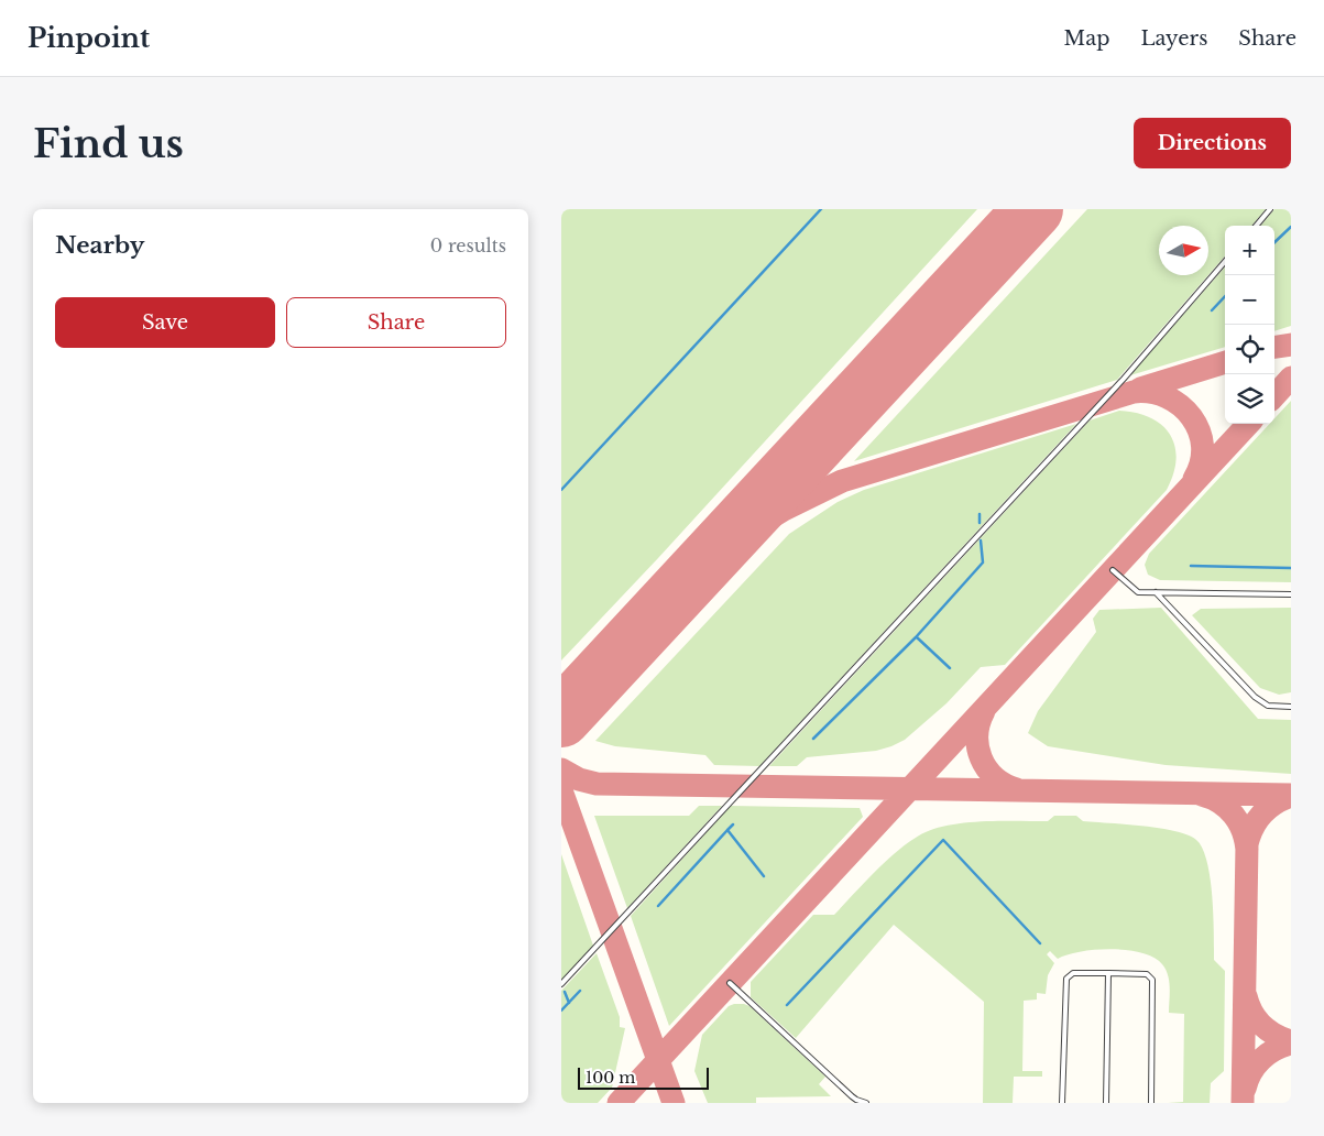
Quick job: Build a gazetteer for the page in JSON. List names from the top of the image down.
{
  "scale_bar": "100 m",
  "north": "right",
  "page": {
    "header": "Pinpoint",
    "nav": ["Map", "Layers", "Share"],
    "buttons": [
      "Directions",
      ["Save", "Share"]
    ],
    "title": "Find us",
    "heading": ["Nearby", "0 results"],
    "map_buttons": ["+", "−"],
    "scale": "100 m"
  }
}
